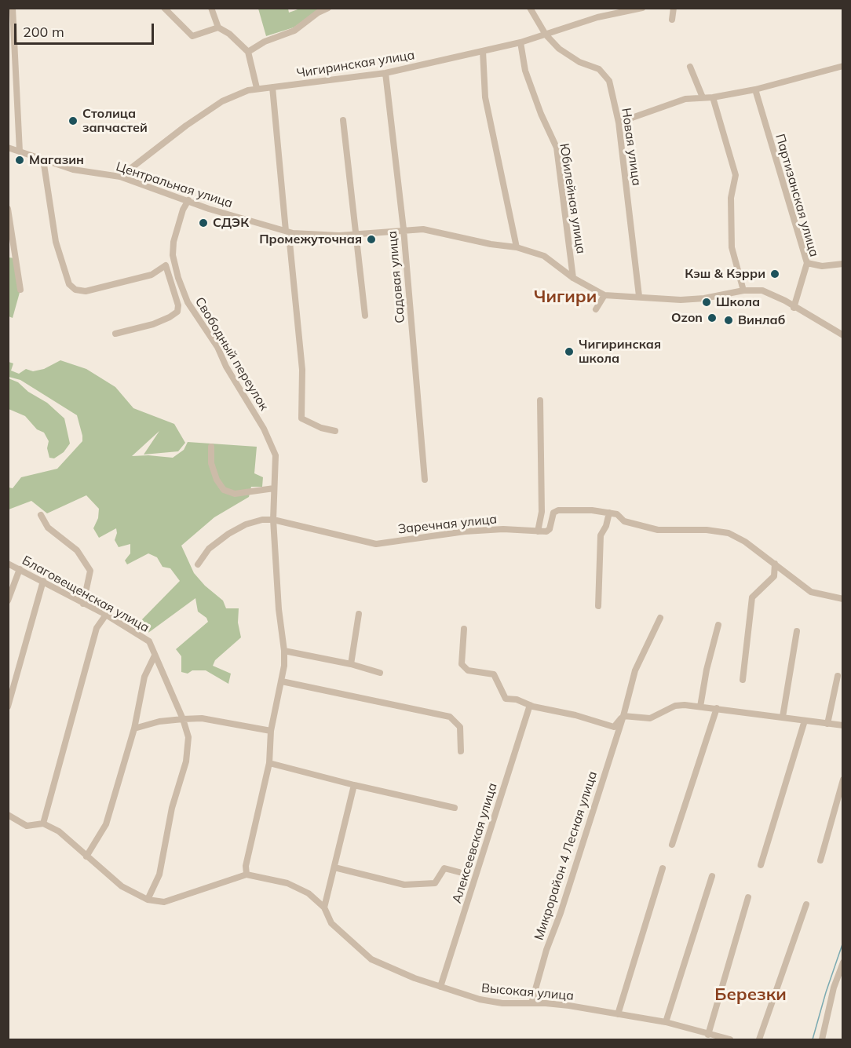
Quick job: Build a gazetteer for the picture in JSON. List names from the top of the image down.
{
  "streets": {
    "street": [
      "Чигиринская улица",
      "Новая улица",
      "Центральная улица",
      "Партизанская улица",
      "Юбилейная улица",
      "Садовая улица",
      "Свободный переулок",
      "Заречная улица",
      "Благовещенская улица",
      "Алексеевская улица",
      "Микрорайон 4 Лесная улица",
      "Высокая улица"
    ]
  },
  "crossings": [
    ["Чигиринская улица", "Новая улица"],
    ["Чигиринская улица", "Центральная улица"],
    ["Чигиринская улица", "Юбилейная улица"],
    ["Чигиринская улица", "Садовая улица"],
    ["Новая улица", "Центральная улица"],
    ["Центральная улица", "Партизанская улица"],
    ["Центральная улица", "Юбилейная улица"],
    ["Центральная улица", "Садовая улица"],
    ["Центральная улица", "Свободный переулок"],
    ["Свободный переулок", "Заречная улица"],
    ["Алексеевская улица", "Высокая улица"],
    ["Микрорайон 4 Лесная улица", "Высокая улица"]
  ],
  "districts": ["Чигири", "Березки"],
  "places": [
    "Столица запчастей",
    "Магазин",
    "СДЭК",
    "Промежуточная",
    "Кэш & Кэрри",
    "Школа",
    "Ozon",
    "Винлаб",
    "Чигиринская школа"
  ],
  "scale_bar": "200 m"
}
